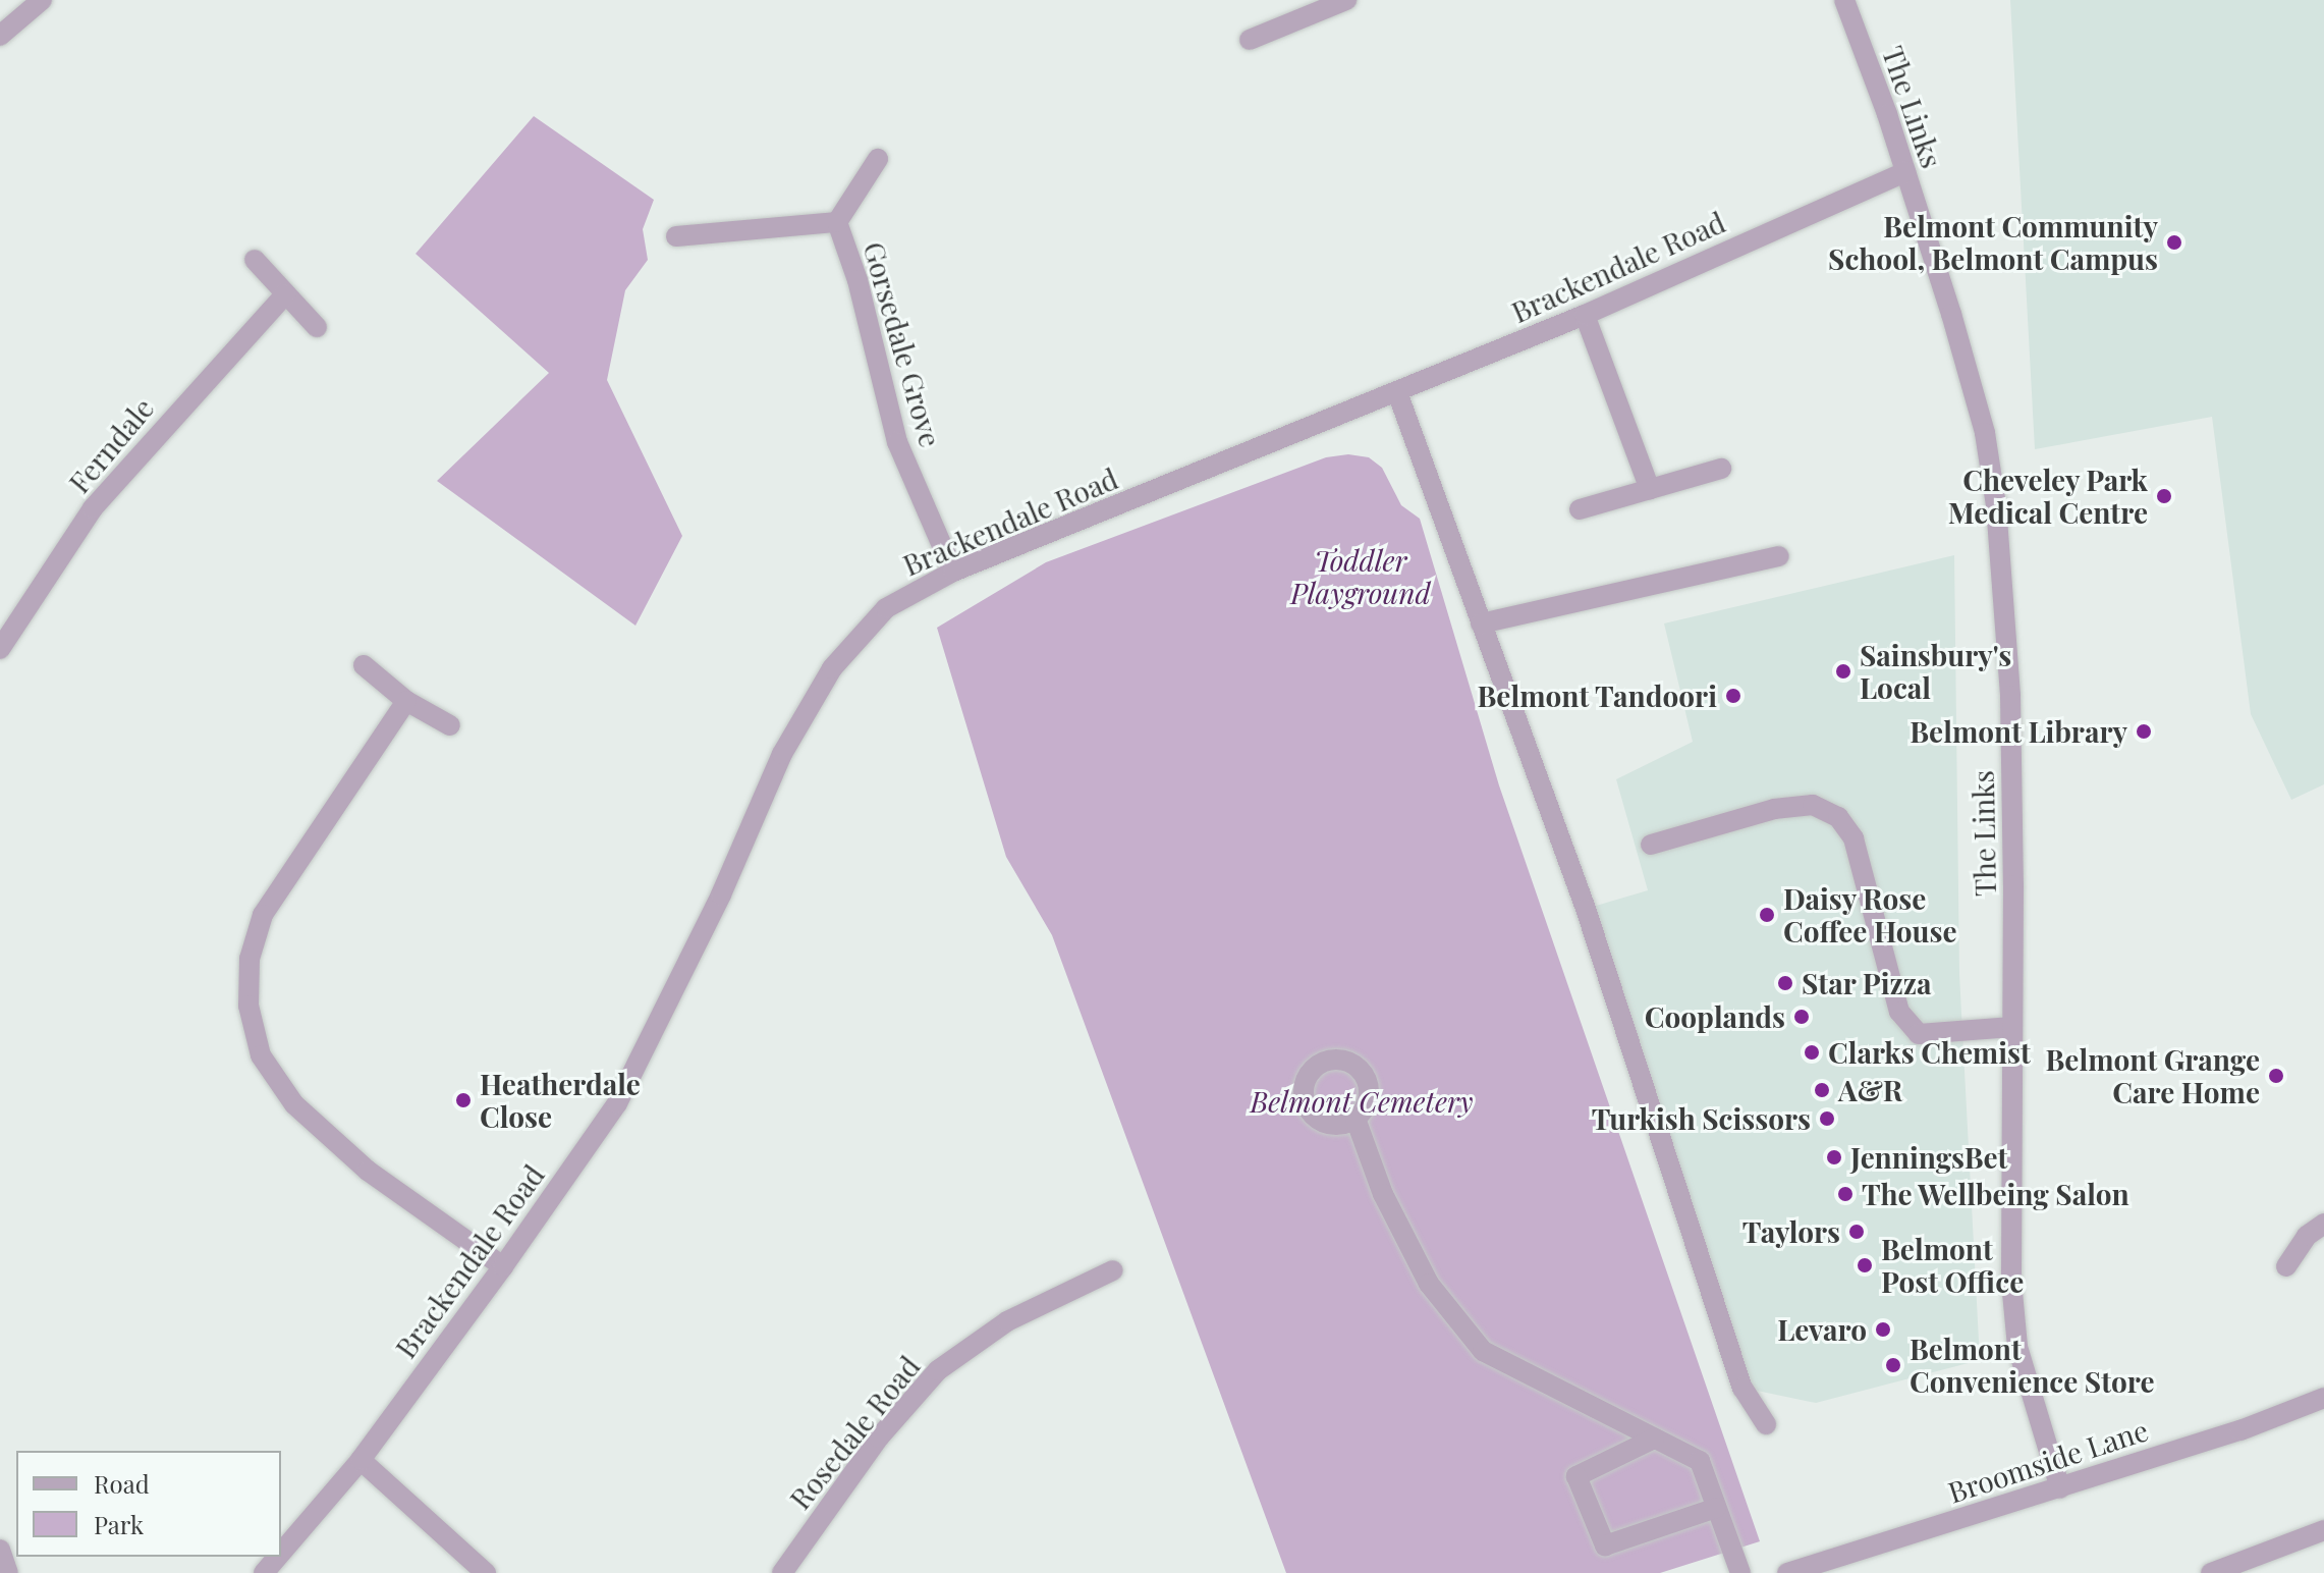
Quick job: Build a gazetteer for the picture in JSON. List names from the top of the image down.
{
  "streets": {
    "street": [
      "The Links",
      "Brackendale Road",
      "Gorsedale Grove",
      "Ferndale",
      "Rosedale Road",
      "Broomside Lane"
    ]
  },
  "crossings": [
    ["The Links", "Brackendale Road"],
    ["The Links", "Broomside Lane"],
    ["Brackendale Road", "Gorsedale Grove"]
  ],
  "parks": ["Toddler Playground", "Belmont Cemetery"],
  "places": [
    "Belmont Community School, Belmont Campus",
    "Cheveley Park Medical Centre",
    "Sainsbury's Local",
    "Belmont Tandoori",
    "Belmont Library",
    "Daisy Rose Coffee House",
    "Star Pizza",
    "Cooplands",
    "Clarks Chemist",
    "Belmont Grange Care Home",
    "A&R",
    "Heatherdale Close",
    "Turkish Scissors",
    "JenningsBet",
    "The Wellbeing Salon",
    "Taylors",
    "Belmont Post Office",
    "Levaro",
    "Belmont Convenience Store"
  ],
  "legend": ["Road", "Park"]
}
